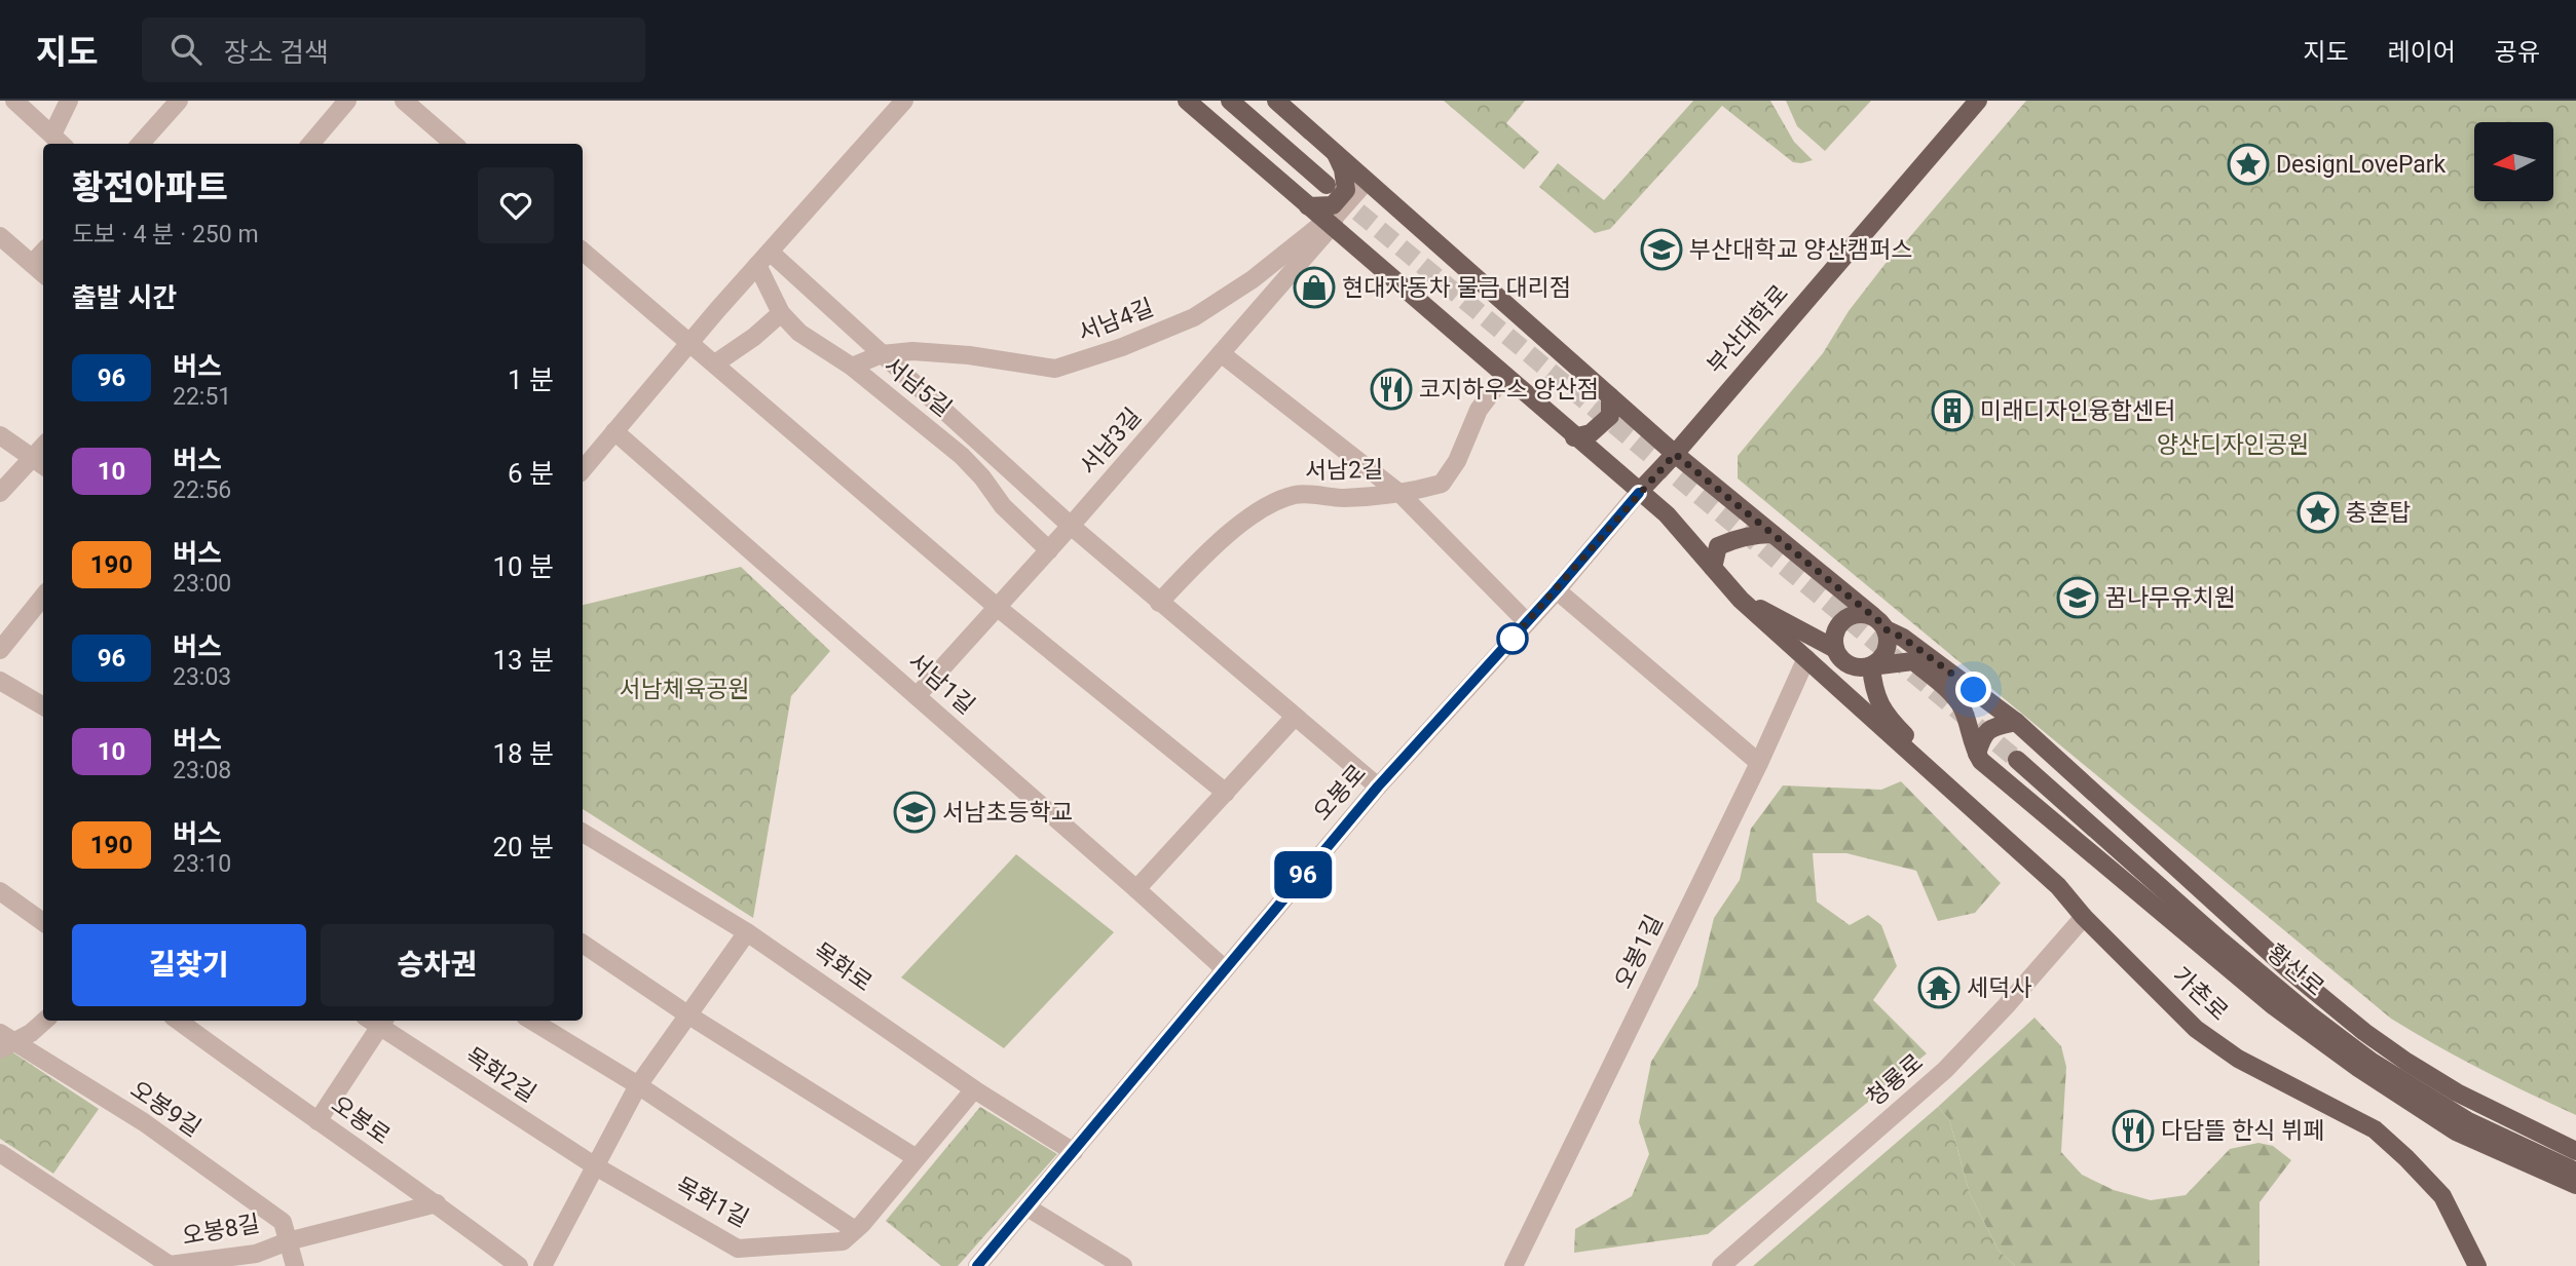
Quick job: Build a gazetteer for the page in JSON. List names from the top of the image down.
{
  "streets": {
    "main road": ["부산대학로", "황산로", "가촌로"],
    "street": [
      "서남4길",
      "서남5길",
      "서남3길",
      "서남2길",
      "서남1길",
      "오봉로",
      "오봉1길",
      "목화로",
      "목화2길",
      "청룡로",
      "오봉9길",
      "목화1길",
      "오봉8길"
    ]
  },
  "crossings": [
    ["서남4길", "서남5길"],
    ["서남4길", "서남3길"],
    ["서남4길", "가촌로"],
    ["부산대학로", "오봉로"],
    ["부산대학로", "가촌로"],
    ["서남5길", "서남3길"],
    ["서남3길", "서남1길"],
    ["서남3길", "가촌로"],
    ["서남2길", "가촌로"],
    ["서남1길", "오봉로"],
    ["오봉로", "목화로"],
    ["오봉로", "가촌로"],
    ["오봉로", "오봉8길"],
    ["오봉1길", "가촌로"],
    ["목화로", "목화1길"],
    ["가촌로", "청룡로"],
    ["목화2길", "목화1길"],
    ["오봉9길", "오봉8길"]
  ],
  "parks": ["양산디자인공원", "서남체육공원"],
  "places": {
    "place": ["DesignLovePark", "충혼탑"],
    "school or university": ["부산대학교 양산캠퍼스", "꿈나무유치원", "서남초등학교"],
    "shop": ["현대자동차 물금 대리점"],
    "restaurant": ["코지하우스 양산점", "다담뜰 한식 뷔페"],
    "building": ["미래디자인융합센터"],
    "temple": ["세덕사"]
  },
  "lines": ["bus line 96"],
  "north": "left",
  "page": {
    "header": "지도",
    "search": "장소 검색",
    "nav": ["지도", "레이어", "공유"],
    "on_map": "96",
    "heading": [
      ["황전아파트", "도보 · 4 분 · 250 m"],
      "출발 시간"
    ],
    "list": [
      {
        "mark": "96",
        "name": "버스",
        "note": "22:51",
        "value": "1 분"
      },
      {
        "mark": "10",
        "name": "버스",
        "note": "22:56",
        "value": "6 분"
      },
      {
        "mark": "190",
        "name": "버스",
        "note": "23:00",
        "value": "10 분"
      },
      {
        "mark": "96",
        "name": "버스",
        "note": "23:03",
        "value": "13 분"
      },
      {
        "mark": "10",
        "name": "버스",
        "note": "23:08",
        "value": "18 분"
      },
      {
        "mark": "190",
        "name": "버스",
        "note": "23:10",
        "value": "20 분"
      }
    ],
    "buttons": ["길찾기", "승차권"]
  }
}
